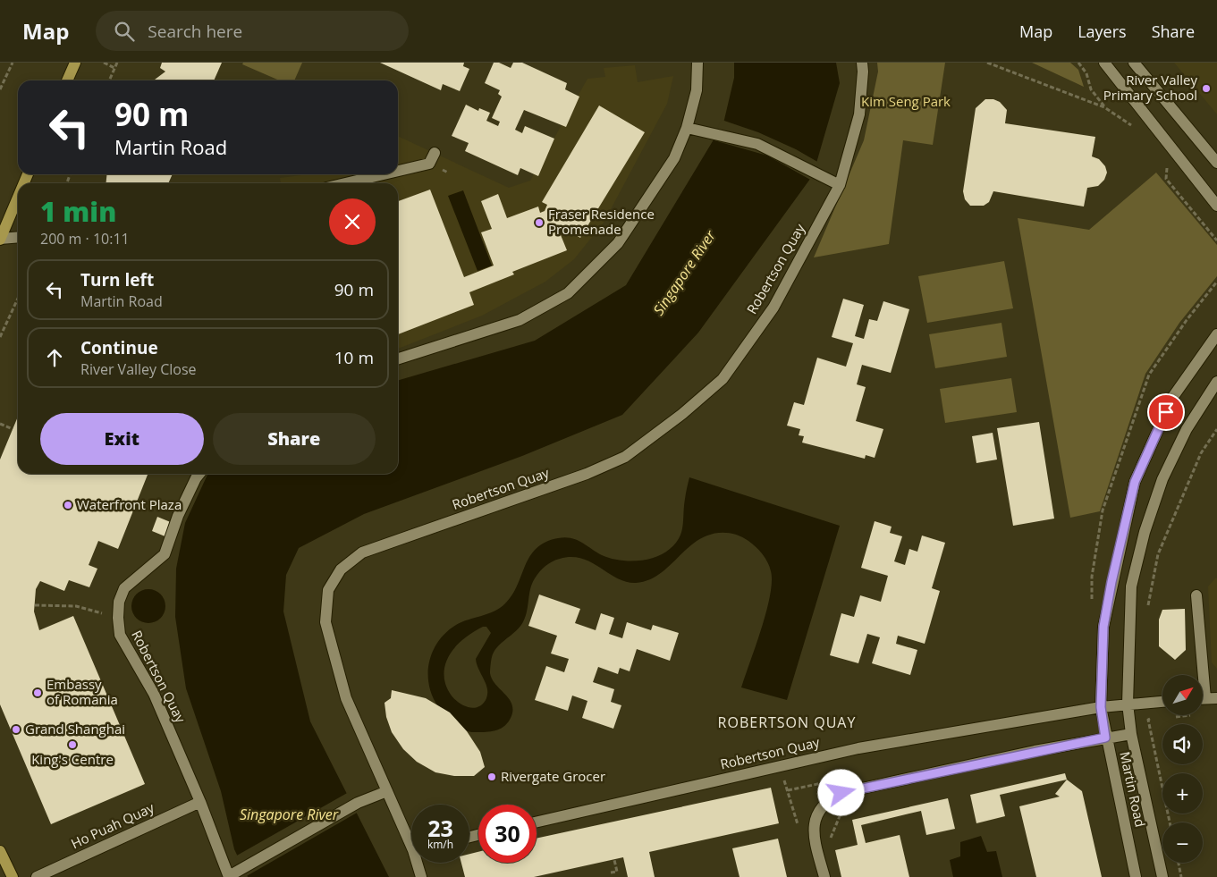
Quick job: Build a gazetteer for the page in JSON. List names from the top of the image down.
{
  "streets": {
    "street": ["Robertson Quay", "Martin Road", "Ho Puah Quay"]
  },
  "crossings": [
    ["Robertson Quay", "Martin Road"],
    ["Robertson Quay", "Ho Puah Quay"]
  ],
  "districts": ["ROBERTSON QUAY"],
  "water": ["Singapore River"],
  "parks": ["Kim Seng Park"],
  "places": [
    "River Valley Primary School",
    "Fraser Residence Promenade",
    "Waterfront Plaza",
    "Embassy of Romania",
    "Grand Shanghai",
    "King's Centre",
    "Rivergate Grocer"
  ],
  "north": "top right",
  "page": {
    "header": "Map",
    "search": "Search here",
    "nav": ["Map", "Layers", "Share"],
    "turn": ["90 m", "Martin Road"],
    "heading": ["1 min", "200 m · 10:11"],
    "list": [
      {
        "name": "Turn left",
        "note": "Martin Road",
        "value": "90 m"
      },
      {
        "name": "Continue",
        "note": "River Valley Close",
        "value": "10 m"
      }
    ],
    "buttons": ["Exit", "Share"],
    "map_buttons": ["+", "−"],
    "speed": "23 km/h",
    "limit": "30"
  }
}
